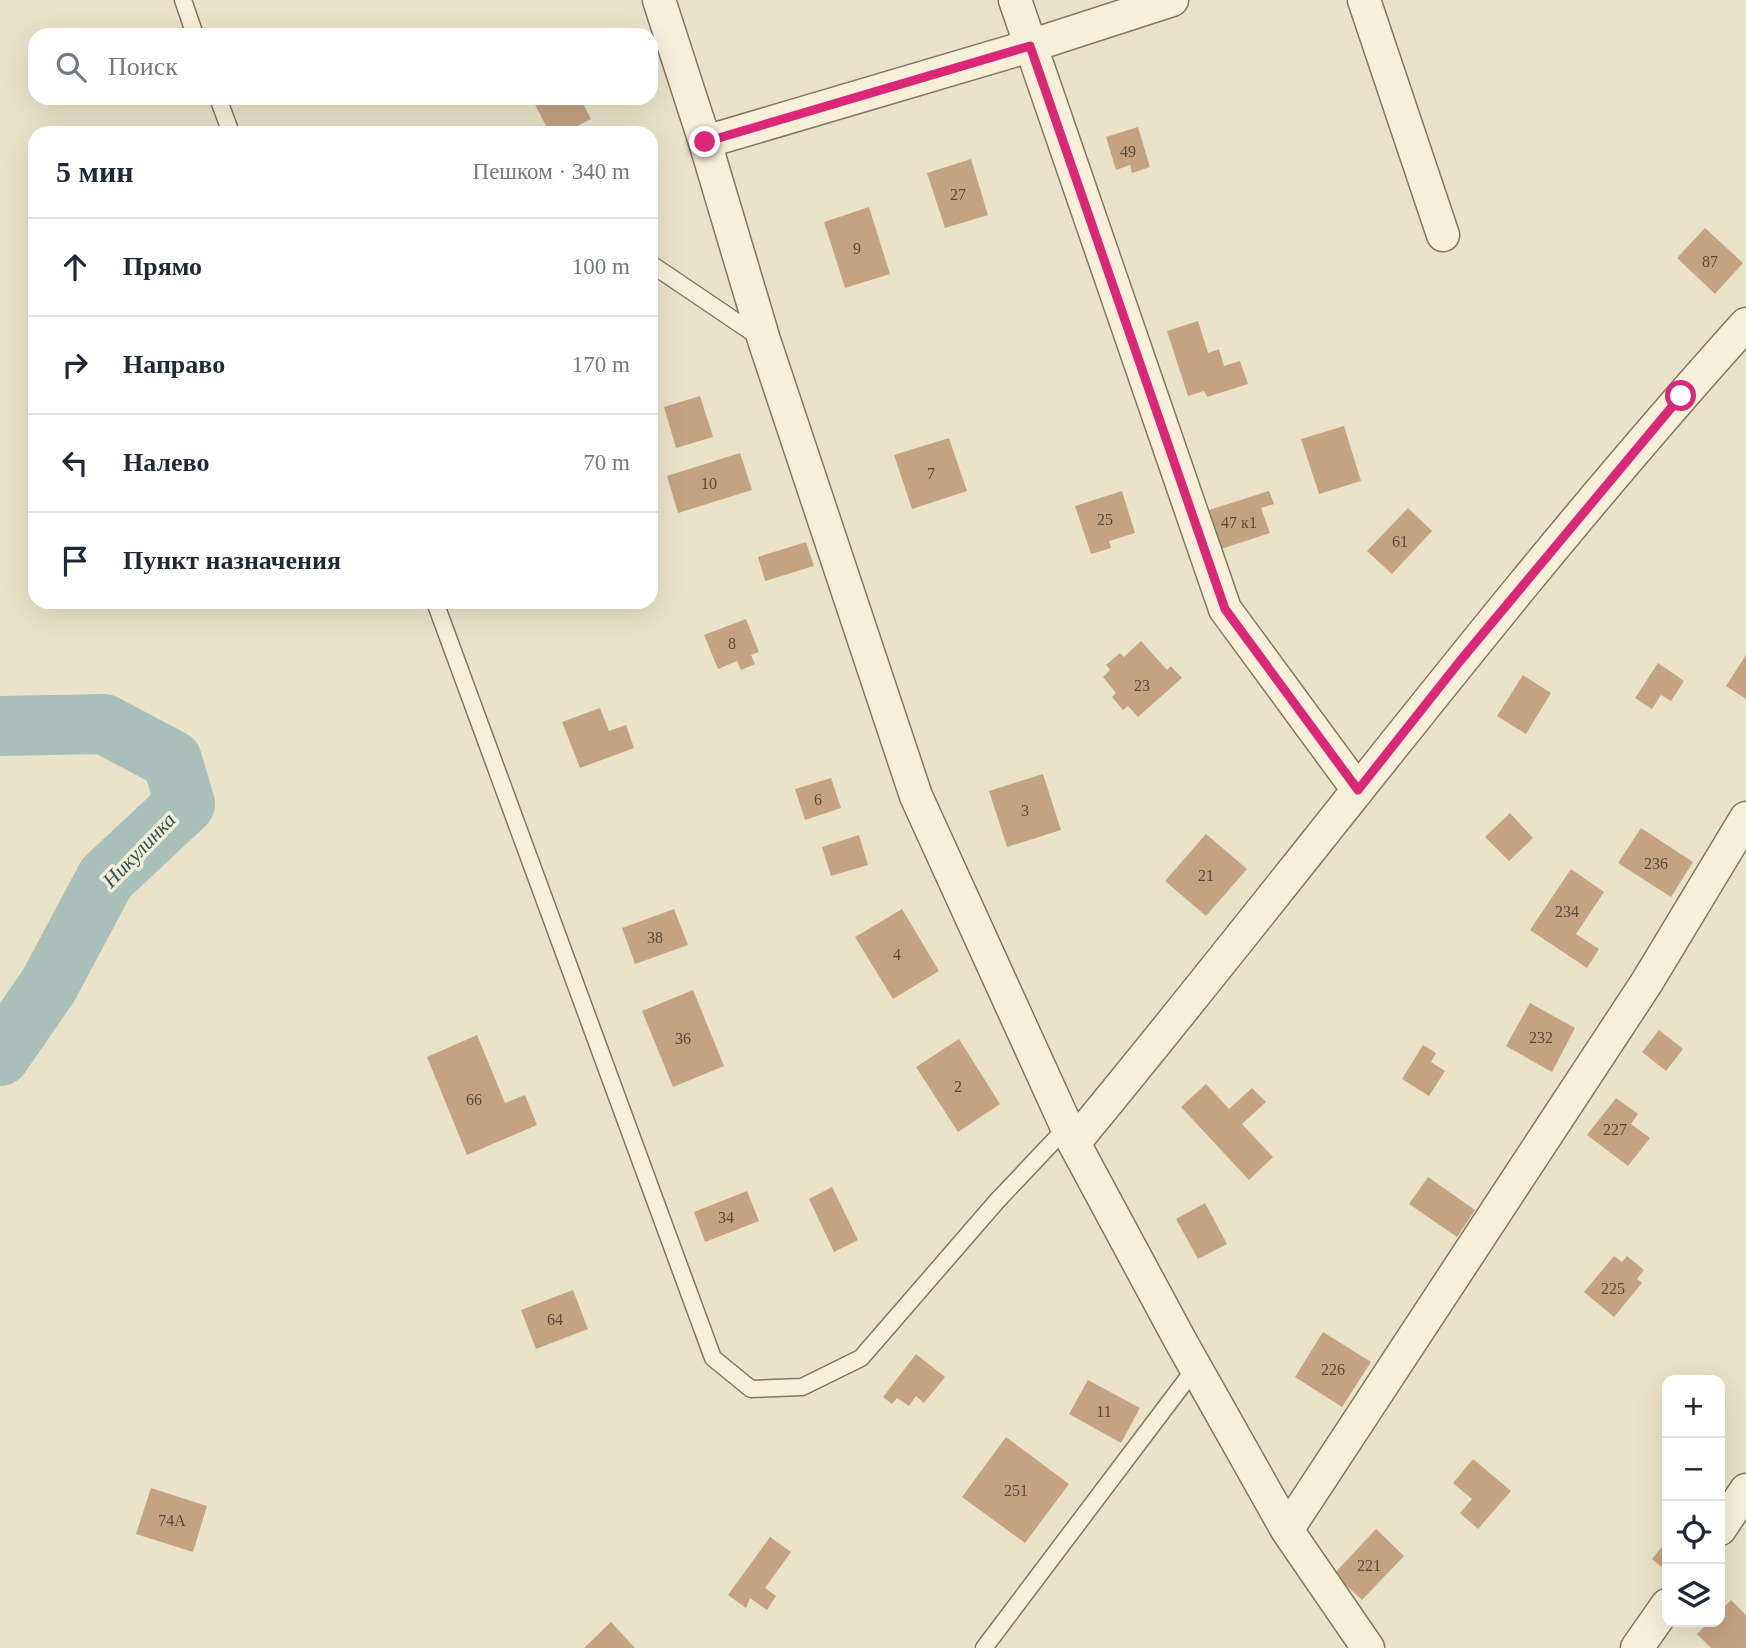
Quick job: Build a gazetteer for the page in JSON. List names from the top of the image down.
{
  "water": ["Никулинка"],
  "house_numbers": [
    "49",
    "27",
    "9",
    "87",
    "7",
    "10",
    "25",
    "47 к1",
    "61",
    "8",
    "23",
    "6",
    "3",
    "236",
    "21",
    "234",
    "38",
    "4",
    "232",
    "36",
    "2",
    "66",
    "227",
    "34",
    "225",
    "64",
    "226",
    "11",
    "251",
    "74А",
    "221"
  ],
  "page": {
    "search": "Поиск",
    "heading": ["5 мин", "Пешком · 340 m"],
    "list": [
      ["Прямо", "100 m"],
      ["Направо", "170 m"],
      ["Налево", "70 m"],
      "Пункт назначения"
    ],
    "map_buttons": ["+", "−"]
  }
}
